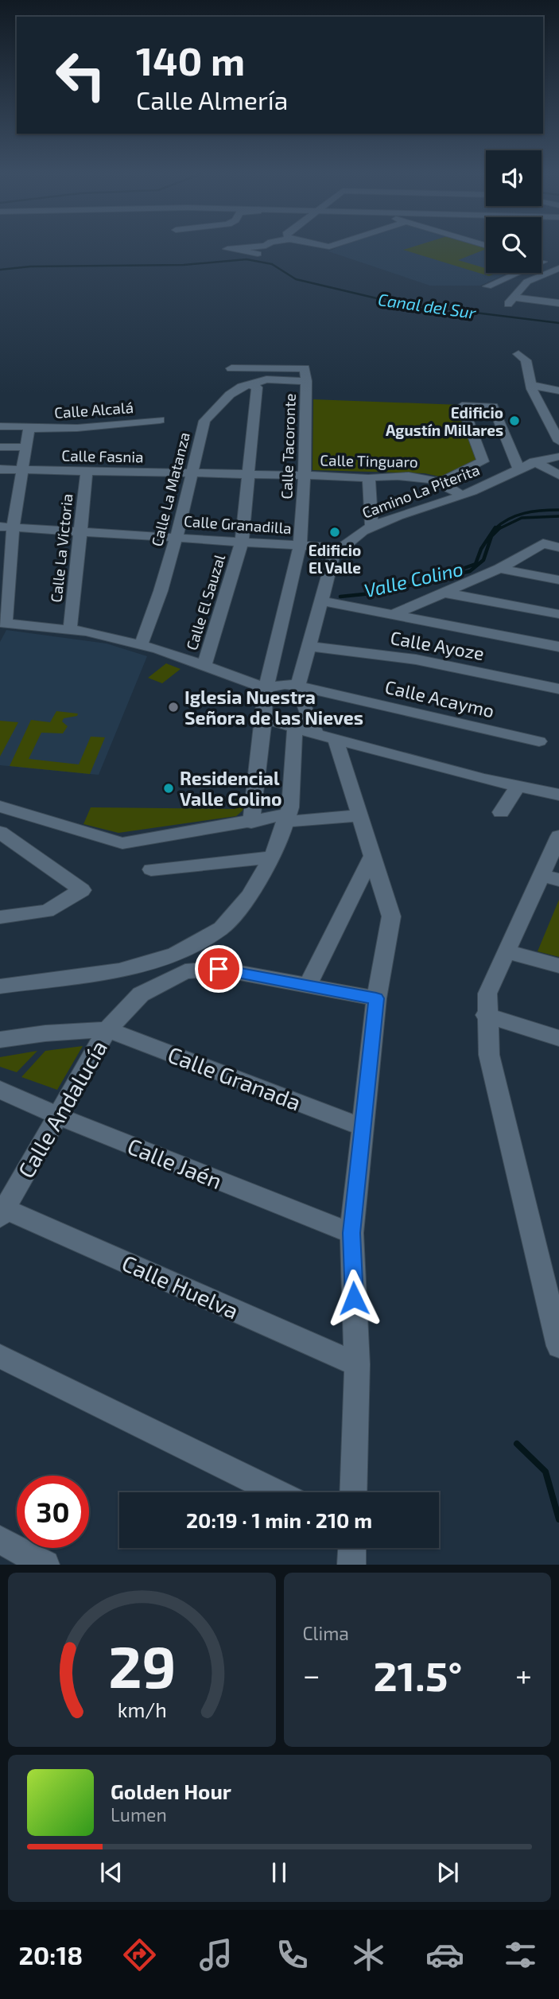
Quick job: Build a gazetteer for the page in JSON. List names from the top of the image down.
{
  "streets": {
    "street": [
      "Calle Alcalá",
      "Calle Tacoronte",
      "Calle Fasnia",
      "Calle Tinguaro",
      "Calle La Matanza",
      "Camino La Piterita",
      "Calle Granadilla",
      "Calle La Victoria",
      "Calle El Sauzal",
      "Calle Ayoze",
      "Calle Acaymo",
      "Calle Granada",
      "Calle Andalucía",
      "Calle Jaén",
      "Calle Huelva"
    ]
  },
  "crossings": [
    ["Calle Tacoronte", "Calle Fasnia"],
    ["Calle Tacoronte", "Calle Tinguaro"],
    ["Calle Tacoronte", "Calle La Matanza"],
    ["Calle Tacoronte", "Calle Granadilla"],
    ["Calle Tacoronte", "Calle Acaymo"],
    ["Calle Fasnia", "Calle Tinguaro"],
    ["Calle Fasnia", "Calle La Matanza"],
    ["Calle Fasnia", "Calle La Victoria"],
    ["Calle Fasnia", "Calle El Sauzal"],
    ["Calle Tinguaro", "Camino La Piterita"],
    ["Calle La Matanza", "Calle Granadilla"],
    ["Calle La Matanza", "Calle El Sauzal"],
    ["Camino La Piterita", "Calle Granadilla"],
    ["Calle Granadilla", "Calle La Victoria"],
    ["Calle Granadilla", "Calle El Sauzal"],
    ["Calle Granada", "Calle Andalucía"],
    ["Calle Andalucía", "Calle Jaén"],
    ["Calle Andalucía", "Calle Huelva"]
  ],
  "water": ["Canal del Sur", "Valle Colino"],
  "places": [
    "Edificio Agustín Millares",
    "Edificio El Valle",
    "Iglesia Nuestra Señora de las Nieves",
    "Residencial Valle Colino"
  ],
  "page": {
    "turn": ["140 m", "Calle Almería"],
    "limit": "30",
    "trip": "20:19 · 1 min · 210 m",
    "tile": "Clima",
    "heat": ["−", "21.5°", "+"],
    "song": ["Golden Hour", "Lumen"],
    "tabs": "20:18",
    "gauge": ["29", "km/h"]
  }
}
